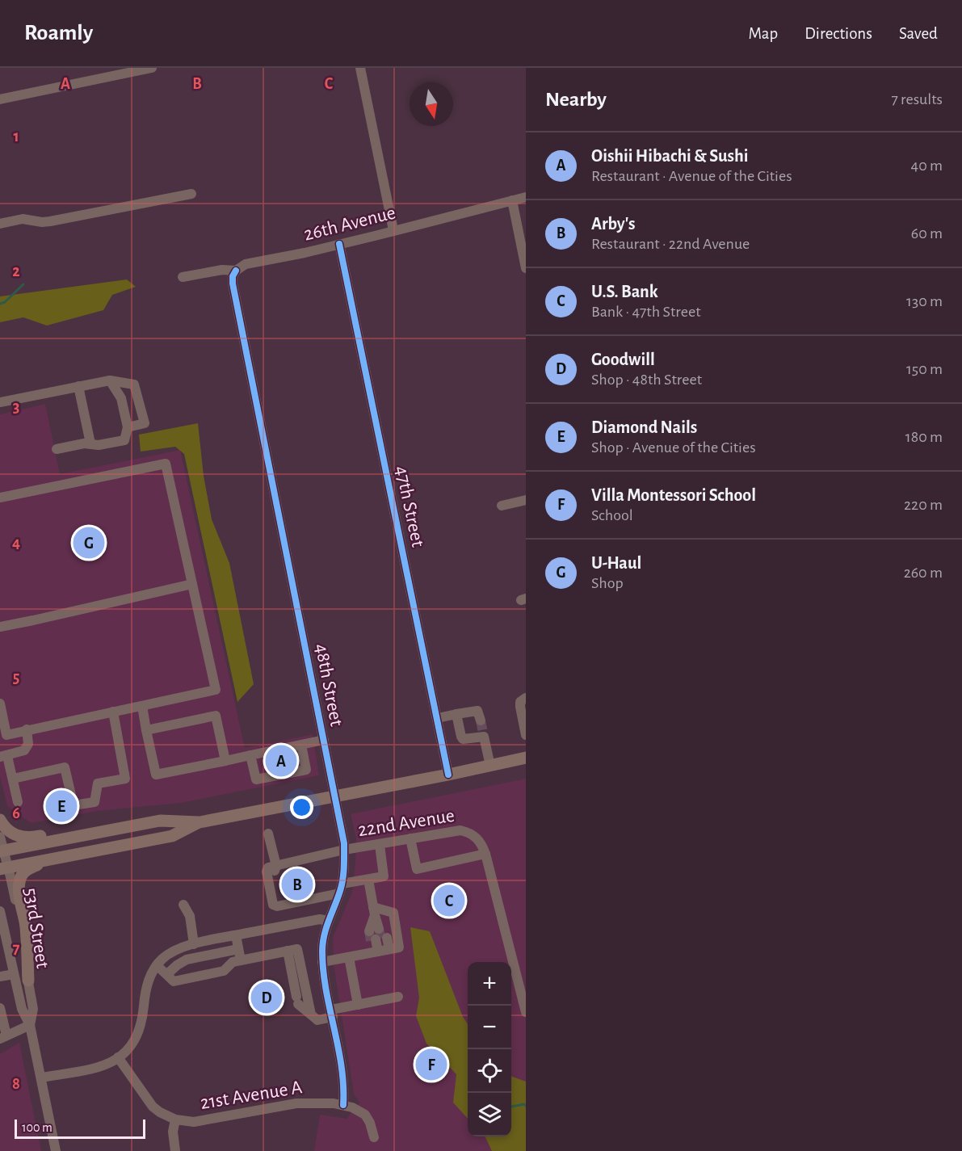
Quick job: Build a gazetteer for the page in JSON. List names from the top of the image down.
{
  "streets": {
    "street": [
      "26th Avenue",
      "47th Street",
      "48th Street",
      "22nd Avenue",
      "53rd Street",
      "21st Avenue A"
    ]
  },
  "crossings": [
    ["26th Avenue", "47th Street"],
    ["26th Avenue", "48th Street"],
    ["48th Street", "22nd Avenue"],
    ["48th Street", "21st Avenue A"]
  ],
  "scale_bar": "100 m",
  "north": "bottom",
  "page": {
    "header": "Roamly",
    "nav": ["Map", "Directions", "Saved"],
    "heading": ["Nearby", "7 results"],
    "list": [
      {
        "mark": "A",
        "name": "Oishii Hibachi & Sushi",
        "note": "Restaurant · Avenue of the Cities",
        "value": "40 m"
      },
      {
        "mark": "B",
        "name": "Arby's",
        "note": "Restaurant · 22nd Avenue",
        "value": "60 m"
      },
      {
        "mark": "C",
        "name": "U.S. Bank",
        "note": "Bank · 47th Street",
        "value": "130 m"
      },
      {
        "mark": "D",
        "name": "Goodwill",
        "note": "Shop · 48th Street",
        "value": "150 m"
      },
      {
        "mark": "E",
        "name": "Diamond Nails",
        "note": "Shop · Avenue of the Cities",
        "value": "180 m"
      },
      {
        "mark": "F",
        "name": "Villa Montessori School",
        "note": "School",
        "value": "220 m"
      },
      {
        "mark": "G",
        "name": "U-Haul",
        "note": "Shop",
        "value": "260 m"
      }
    ],
    "pins": [
      "G",
      "A",
      "E",
      "B",
      "C",
      "D",
      "F"
    ],
    "map_buttons": ["+", "−"],
    "scale": "100 m"
  },
  "grid": {
    "columns": ["A", "B", "C"],
    "rows": [
      "1",
      "2",
      "3",
      "4",
      "5",
      "6",
      "7",
      "8"
    ]
  }
}
